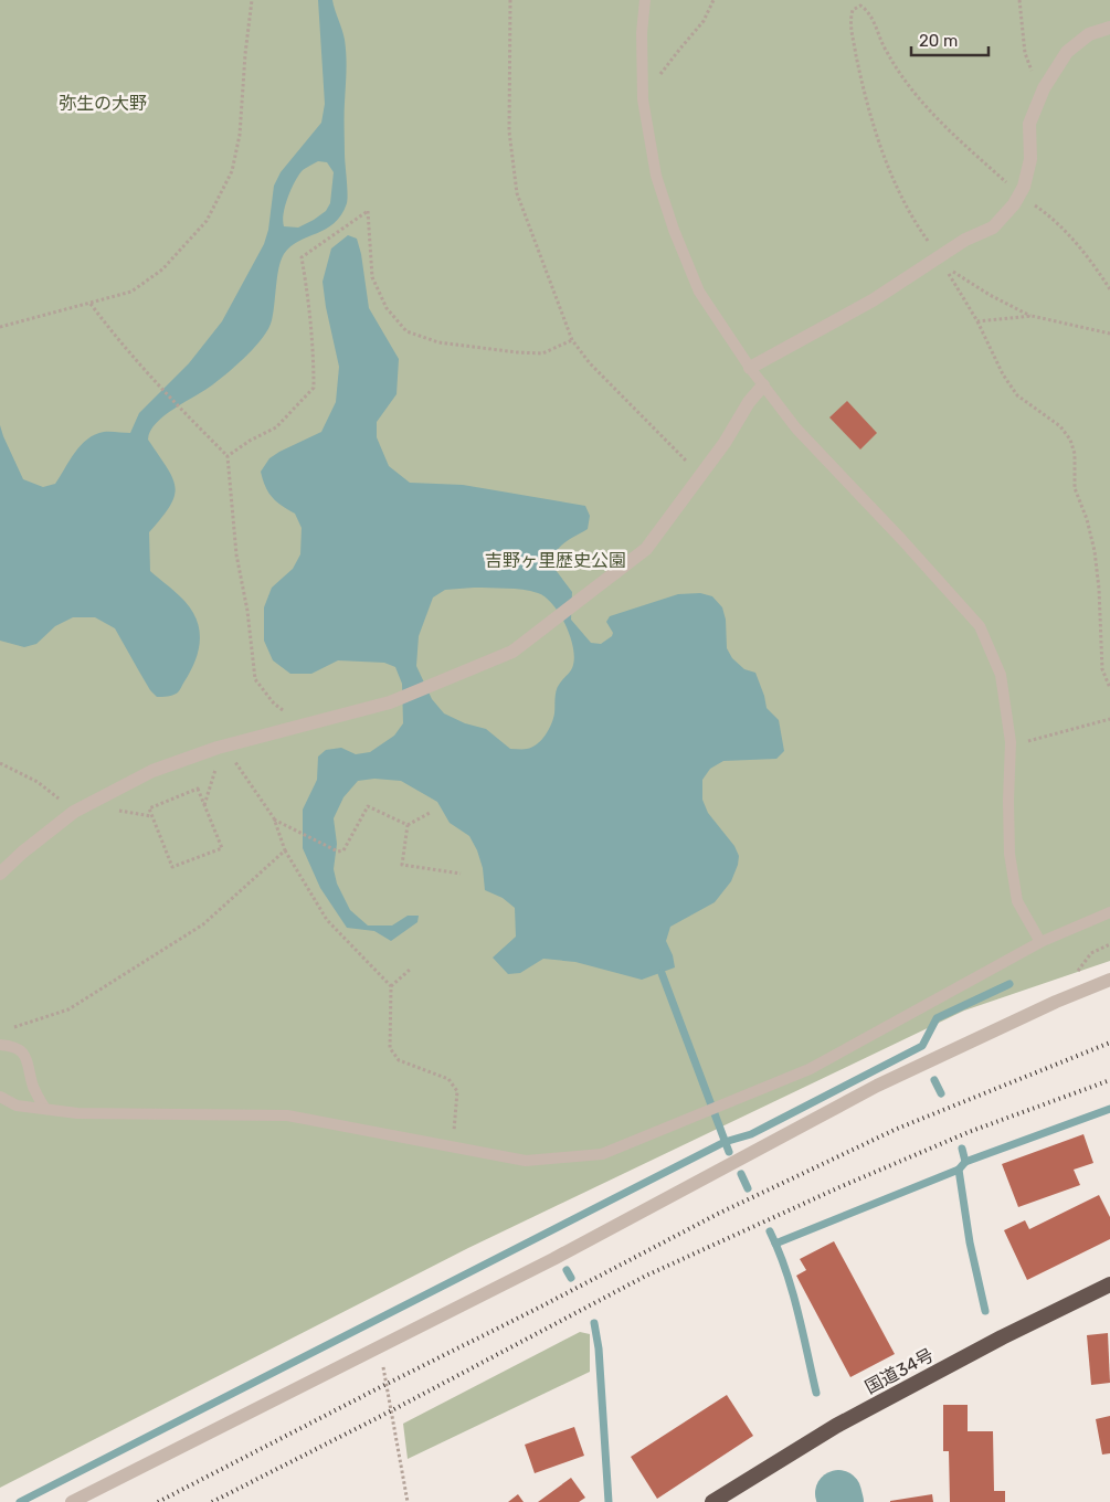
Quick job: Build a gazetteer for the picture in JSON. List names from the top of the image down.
{
  "streets": {
    "highway": ["国道34号"]
  },
  "parks": ["弥生の大野", "吉野ヶ里歴史公園"],
  "scale_bar": "20 m"
}
